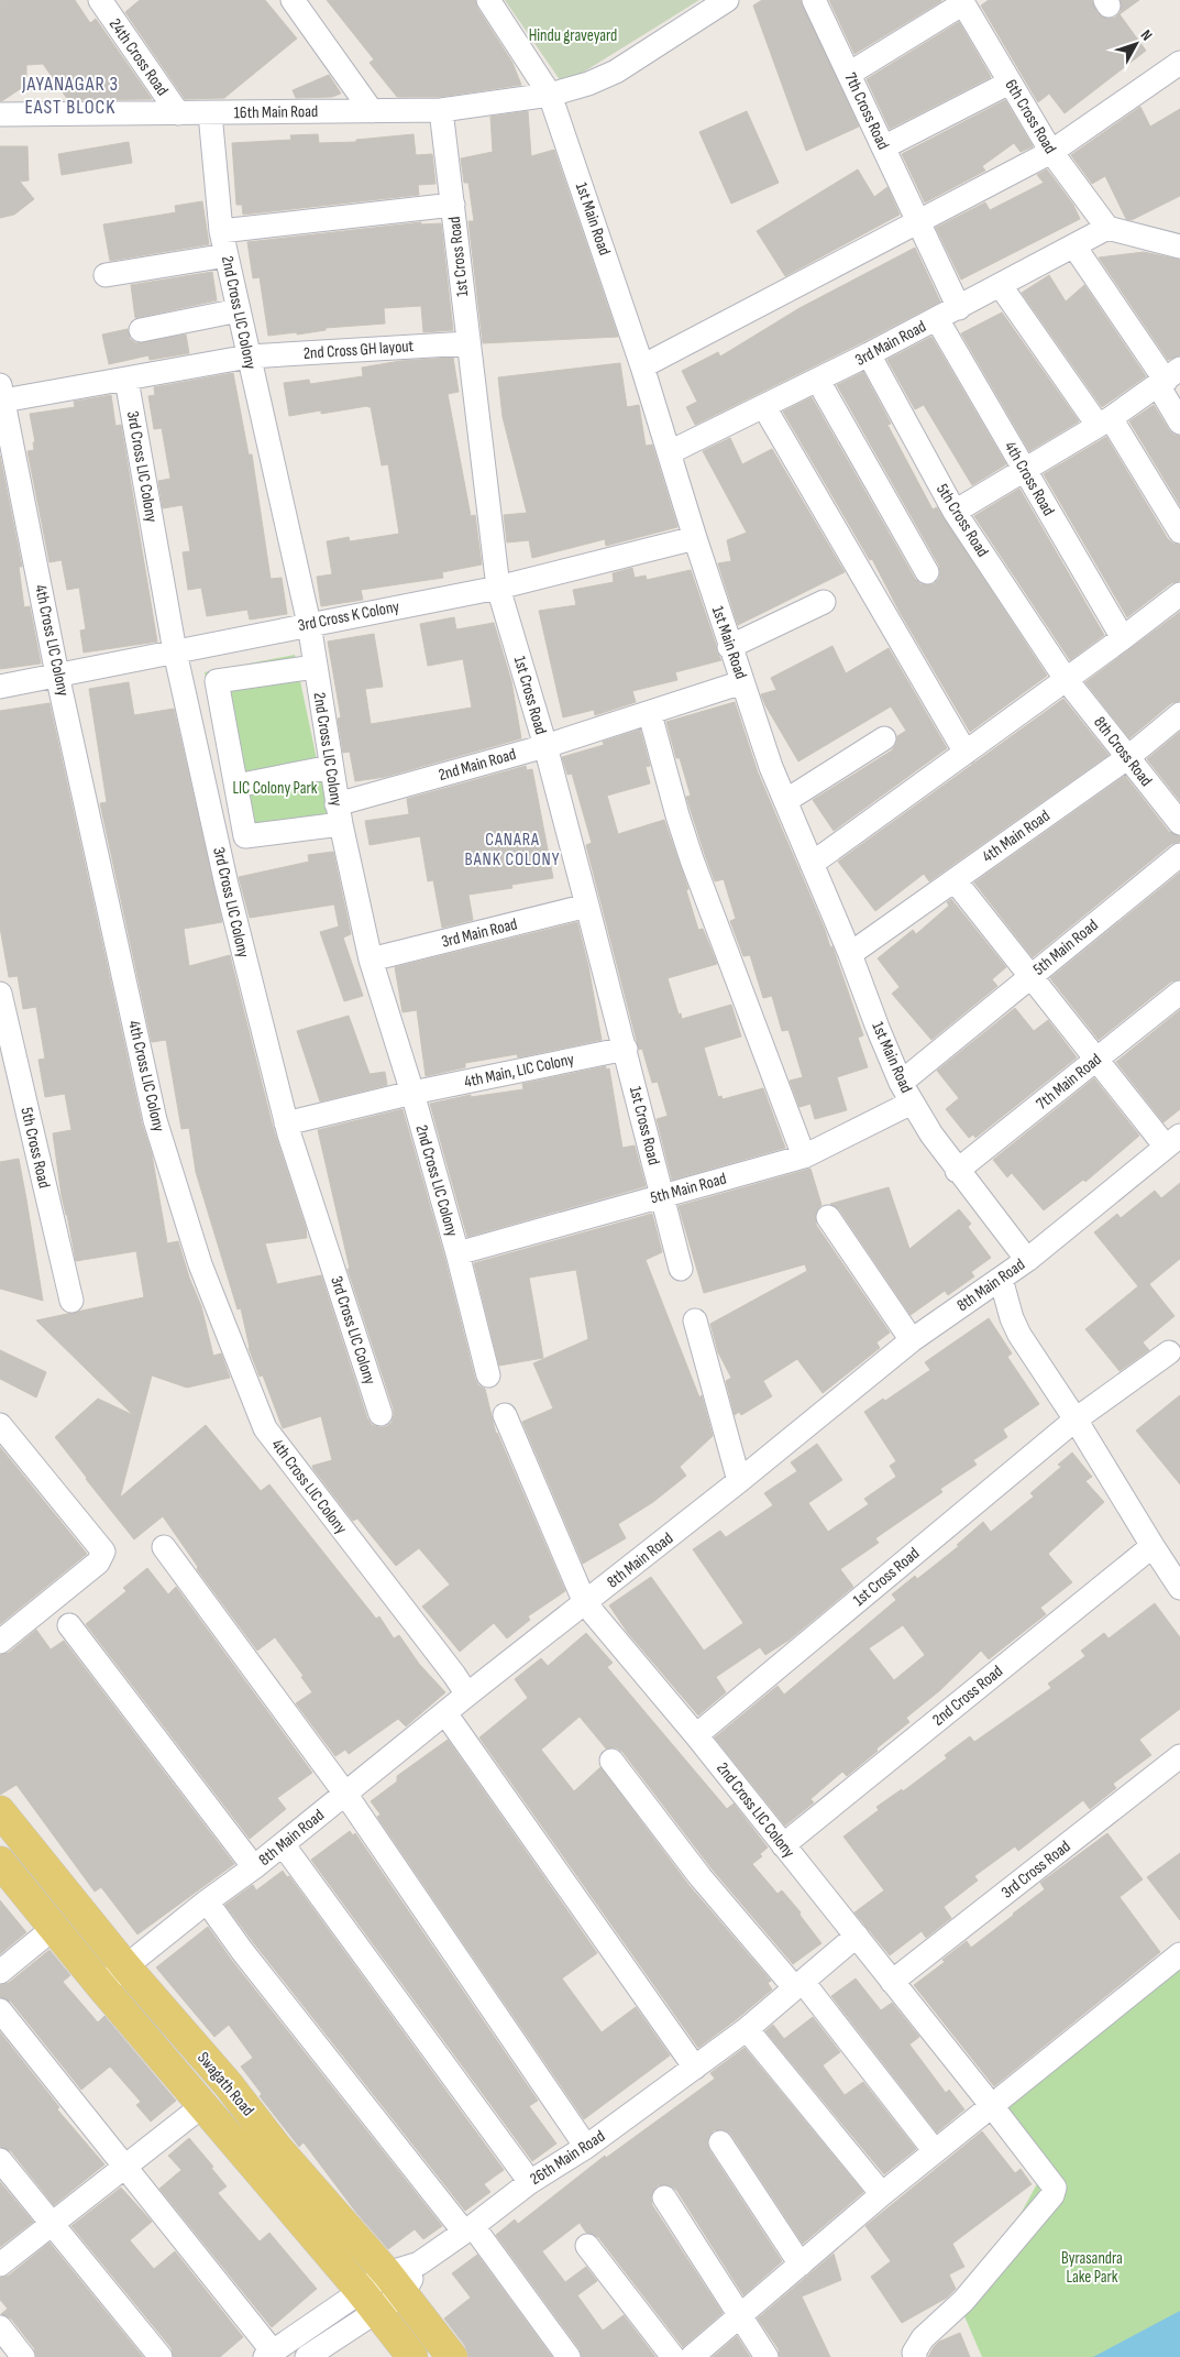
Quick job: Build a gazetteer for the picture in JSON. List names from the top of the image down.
{
  "streets": {
    "main road": ["Swagath Road"],
    "street": [
      "24th Cross Road",
      "7th Cross Road",
      "16th Main Road",
      "6th Cross Road",
      "1st Main Road",
      "1st Cross Road",
      "2nd Cross LIC Colony",
      "3rd Main Road",
      "2nd Cross GH layout",
      "3rd Cross LIC Colony",
      "4th Cross Road",
      "5th Cross Road",
      "3rd Cross K Colony",
      "4th Cross LIC Colony",
      "8th Cross Road",
      "2nd Main Road",
      "4th Main Road",
      "5th Main Road",
      "4th Main, LIC Colony",
      "7th Main Road",
      "8th Main Road",
      "2nd Cross Road",
      "3rd Cross Road",
      "26th Main Road"
    ]
  },
  "crossings": [
    ["24th Cross Road", "16th Main Road"],
    ["7th Cross Road", "3rd Main Road"],
    ["16th Main Road", "1st Main Road"],
    ["16th Main Road", "1st Cross Road"],
    ["16th Main Road", "2nd Cross LIC Colony"],
    ["6th Cross Road", "3rd Main Road"],
    ["1st Main Road", "3rd Main Road"],
    ["1st Main Road", "3rd Cross K Colony"],
    ["1st Main Road", "2nd Main Road"],
    ["1st Main Road", "4th Main Road"],
    ["1st Main Road", "5th Main Road"],
    ["1st Main Road", "7th Main Road"],
    ["1st Main Road", "8th Main Road"],
    ["1st Cross Road", "2nd Cross LIC Colony"],
    ["1st Cross Road", "3rd Main Road"],
    ["1st Cross Road", "2nd Cross GH layout"],
    ["1st Cross Road", "3rd Cross K Colony"],
    ["1st Cross Road", "2nd Main Road"],
    ["1st Cross Road", "5th Main Road"],
    ["1st Cross Road", "4th Main, LIC Colony"],
    ["2nd Cross LIC Colony", "3rd Main Road"],
    ["2nd Cross LIC Colony", "2nd Cross GH layout"],
    ["2nd Cross LIC Colony", "3rd Cross K Colony"],
    ["2nd Cross LIC Colony", "2nd Main Road"],
    ["2nd Cross LIC Colony", "5th Main Road"],
    ["2nd Cross LIC Colony", "4th Main, LIC Colony"],
    ["2nd Cross LIC Colony", "8th Main Road"],
    ["2nd Cross LIC Colony", "2nd Cross Road"],
    ["2nd Cross LIC Colony", "3rd Cross Road"],
    ["2nd Cross LIC Colony", "26th Main Road"],
    ["3rd Main Road", "4th Cross Road"],
    ["3rd Main Road", "5th Cross Road"],
    ["2nd Cross GH layout", "3rd Cross LIC Colony"],
    ["2nd Cross GH layout", "4th Cross LIC Colony"],
    ["3rd Cross LIC Colony", "3rd Cross K Colony"],
    ["3rd Cross LIC Colony", "4th Main, LIC Colony"],
    ["5th Cross Road", "8th Cross Road"],
    ["3rd Cross K Colony", "4th Cross LIC Colony"],
    ["4th Cross LIC Colony", "8th Main Road"],
    ["8th Cross Road", "4th Main Road"],
    ["8th Main Road", "Swagath Road"],
    ["Swagath Road", "26th Main Road"]
  ],
  "districts": ["JAYANAGAR 3 EAST BLOCK", "CANARA BANK COLONY"],
  "parks": ["Hindu graveyard", "LIC Colony Park", "Byrasandra Lake Park"],
  "north": "top right"
}
